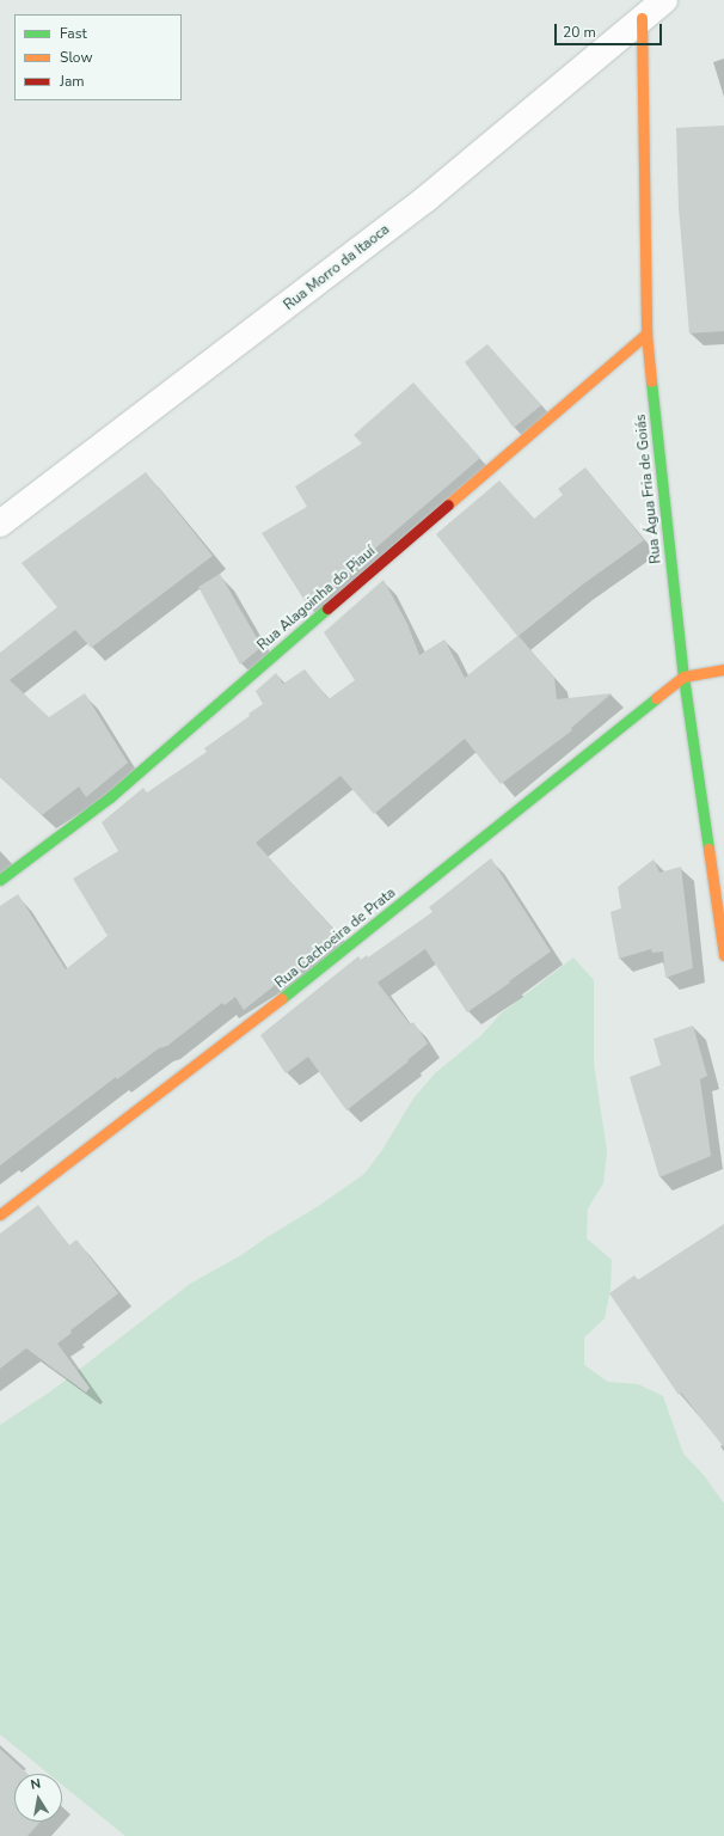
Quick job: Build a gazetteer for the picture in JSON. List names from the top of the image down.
{
  "streets": {
    "street": [
      "Rua Morro da Itaoca",
      "Rua Água Fria de Goiás",
      "Rua Alagoinha do Piauí",
      "Rua Cachoeira de Prata"
    ]
  },
  "crossings": [
    ["Rua Morro da Itaoca", "Rua Água Fria de Goiás"],
    ["Rua Água Fria de Goiás", "Rua Alagoinha do Piauí"],
    ["Rua Água Fria de Goiás", "Rua Cachoeira de Prata"]
  ],
  "legend": ["Fast", "Slow", "Jam"],
  "scale_bar": "20 m",
  "north": "top"
}
